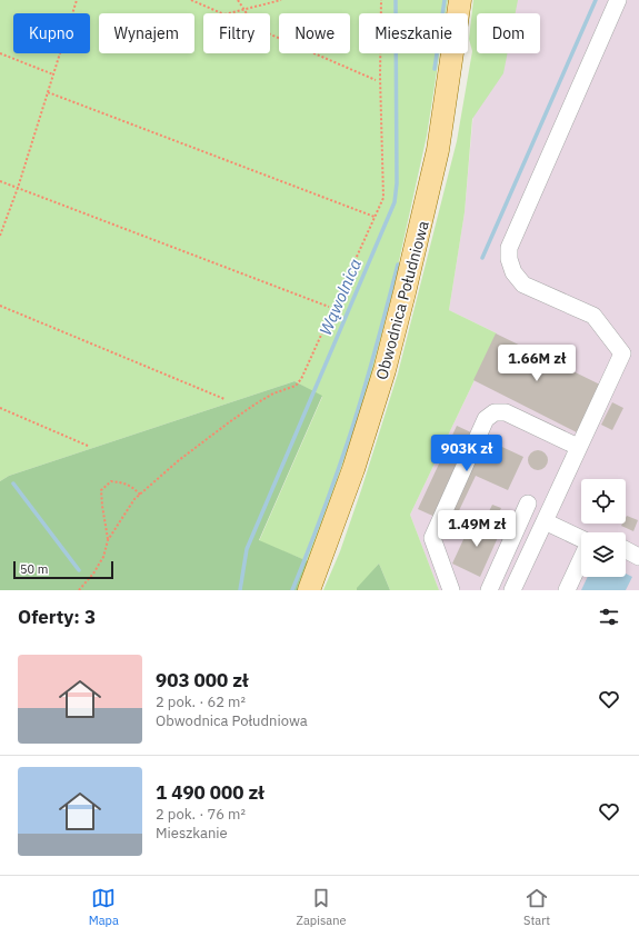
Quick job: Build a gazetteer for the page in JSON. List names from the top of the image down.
{
  "streets": {
    "main road": ["Obwodnica Południowa"]
  },
  "water": ["Wąwolnica"],
  "scale_bar": "50 m",
  "page": {
    "chip": [
      "Kupno",
      "Wynajem",
      "Filtry",
      "Nowe",
      "Mieszkanie",
      "Dom"
    ],
    "price": ["1.66M zł", "903K zł", "1.49M zł"],
    "scale": "50 m",
    "heading": "Oferty: 3",
    "list": [
      {
        "name": "903 000 zł",
        "note": "2 pok. · 62 m² · Obwodnica Południowa"
      },
      {
        "name": "1 490 000 zł",
        "note": "2 pok. · 76 m² · Mieszkanie"
      }
    ],
    "tabs": ["Mapa", "Zapisane", "Start"]
  }
}
